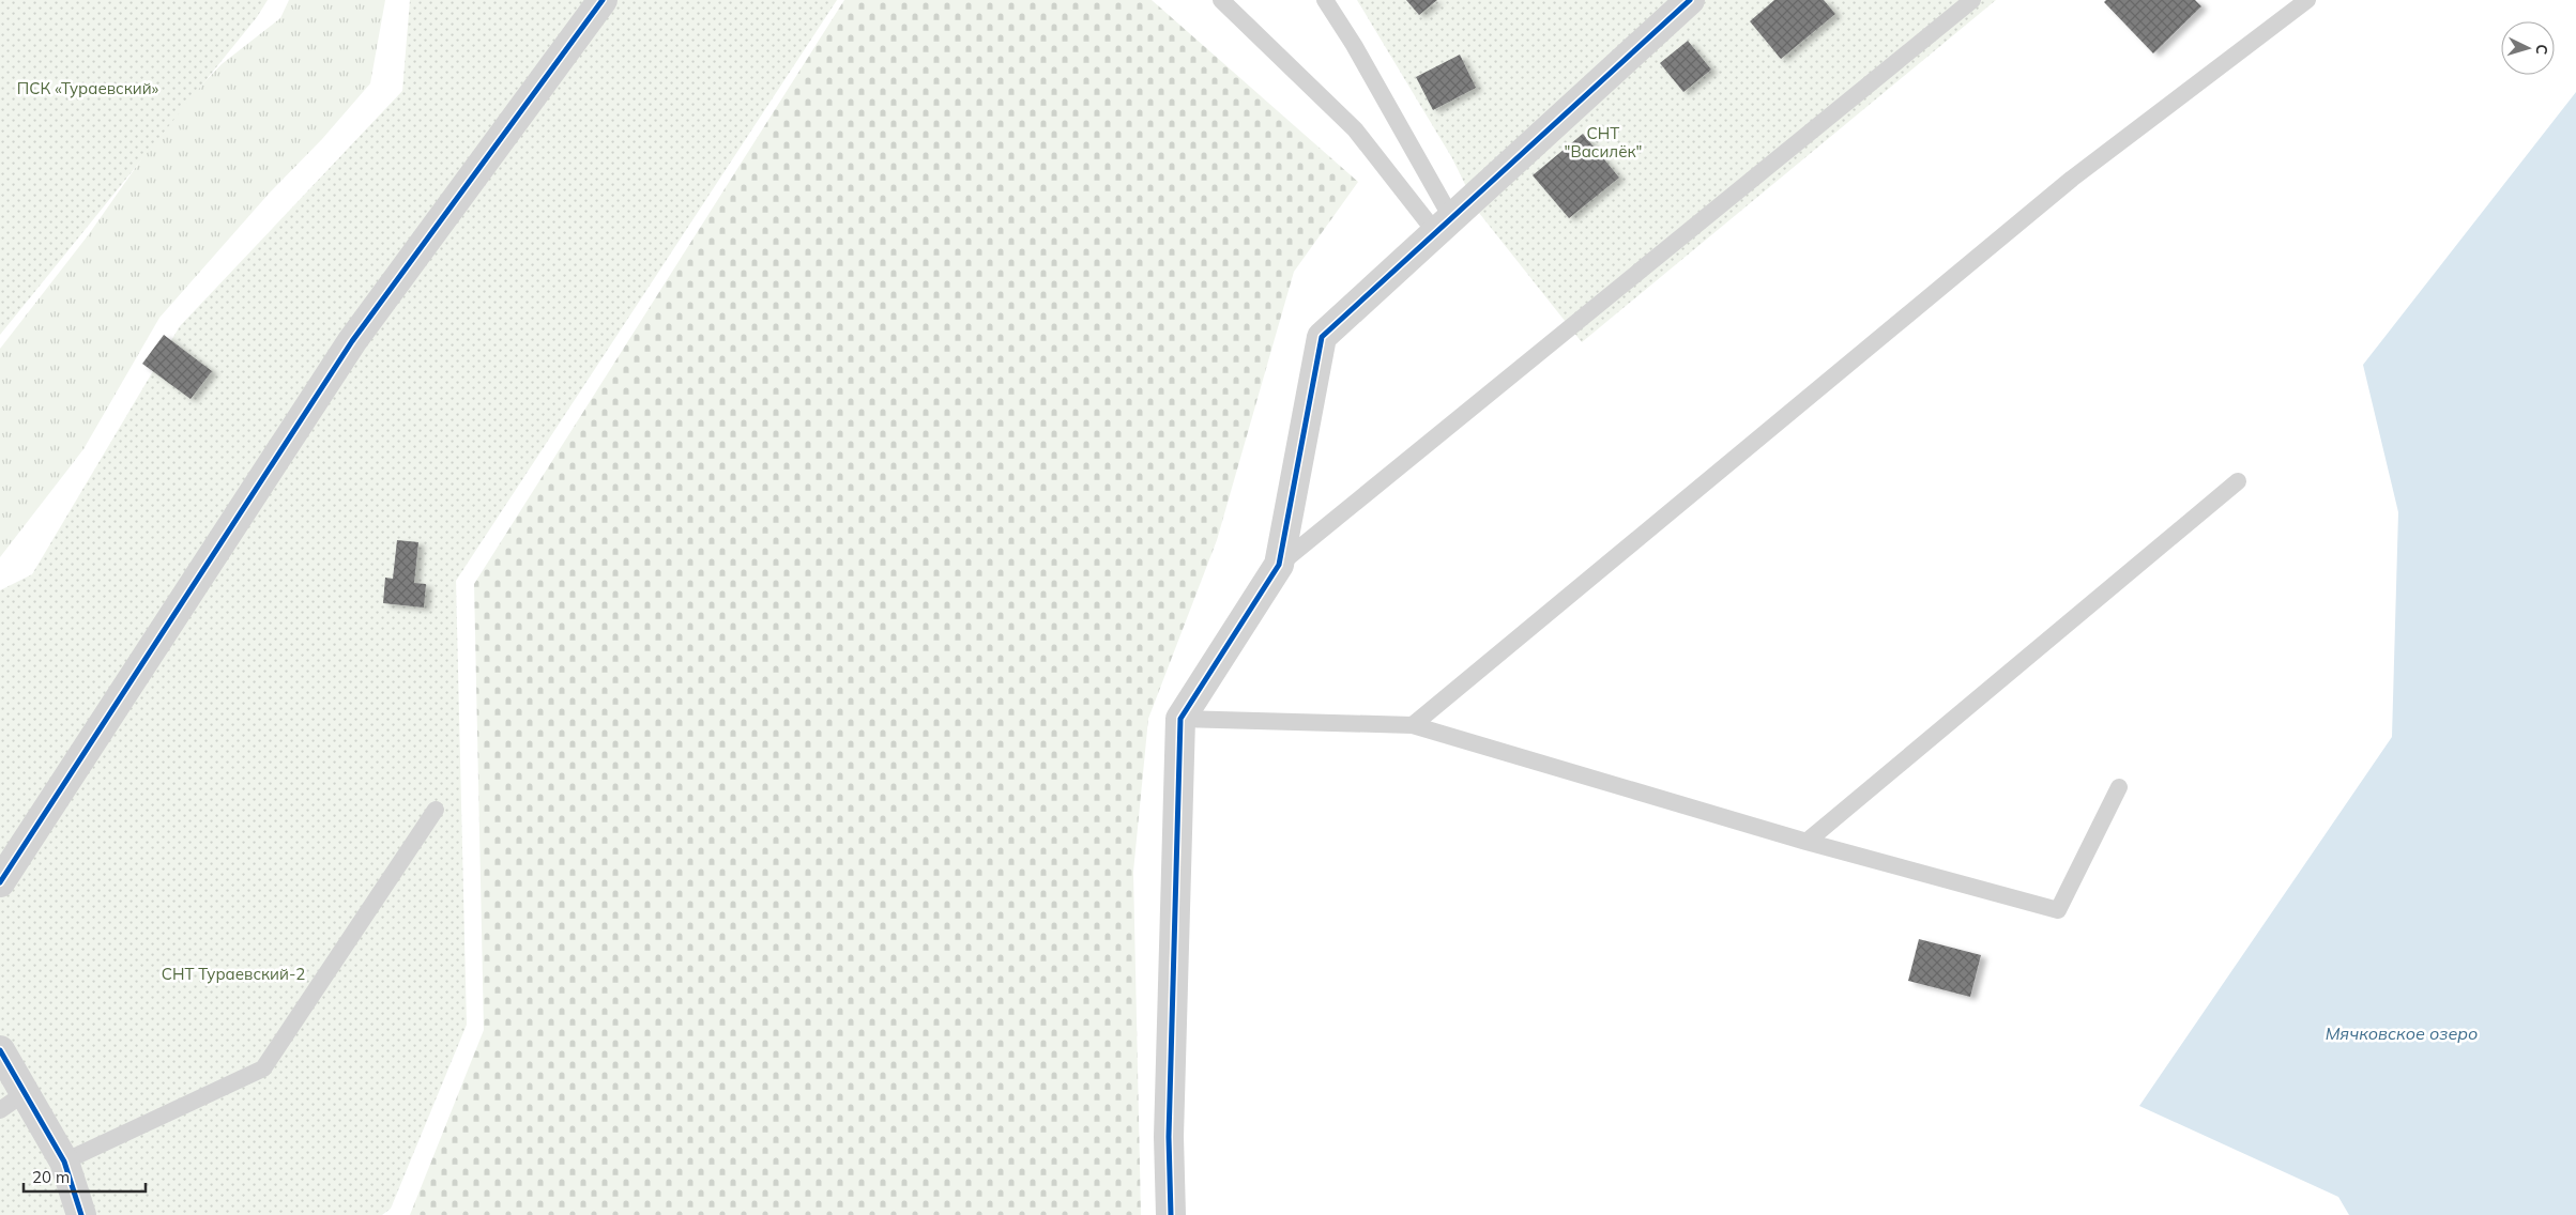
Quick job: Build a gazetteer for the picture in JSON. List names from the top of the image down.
{
  "water": ["Мячковское озеро"],
  "parks": ["ПСК «Тураевский»", "СНТ \"Василёк\"", "СНТ Тураевский-2"],
  "scale_bar": "20 m",
  "north": "right"
}
